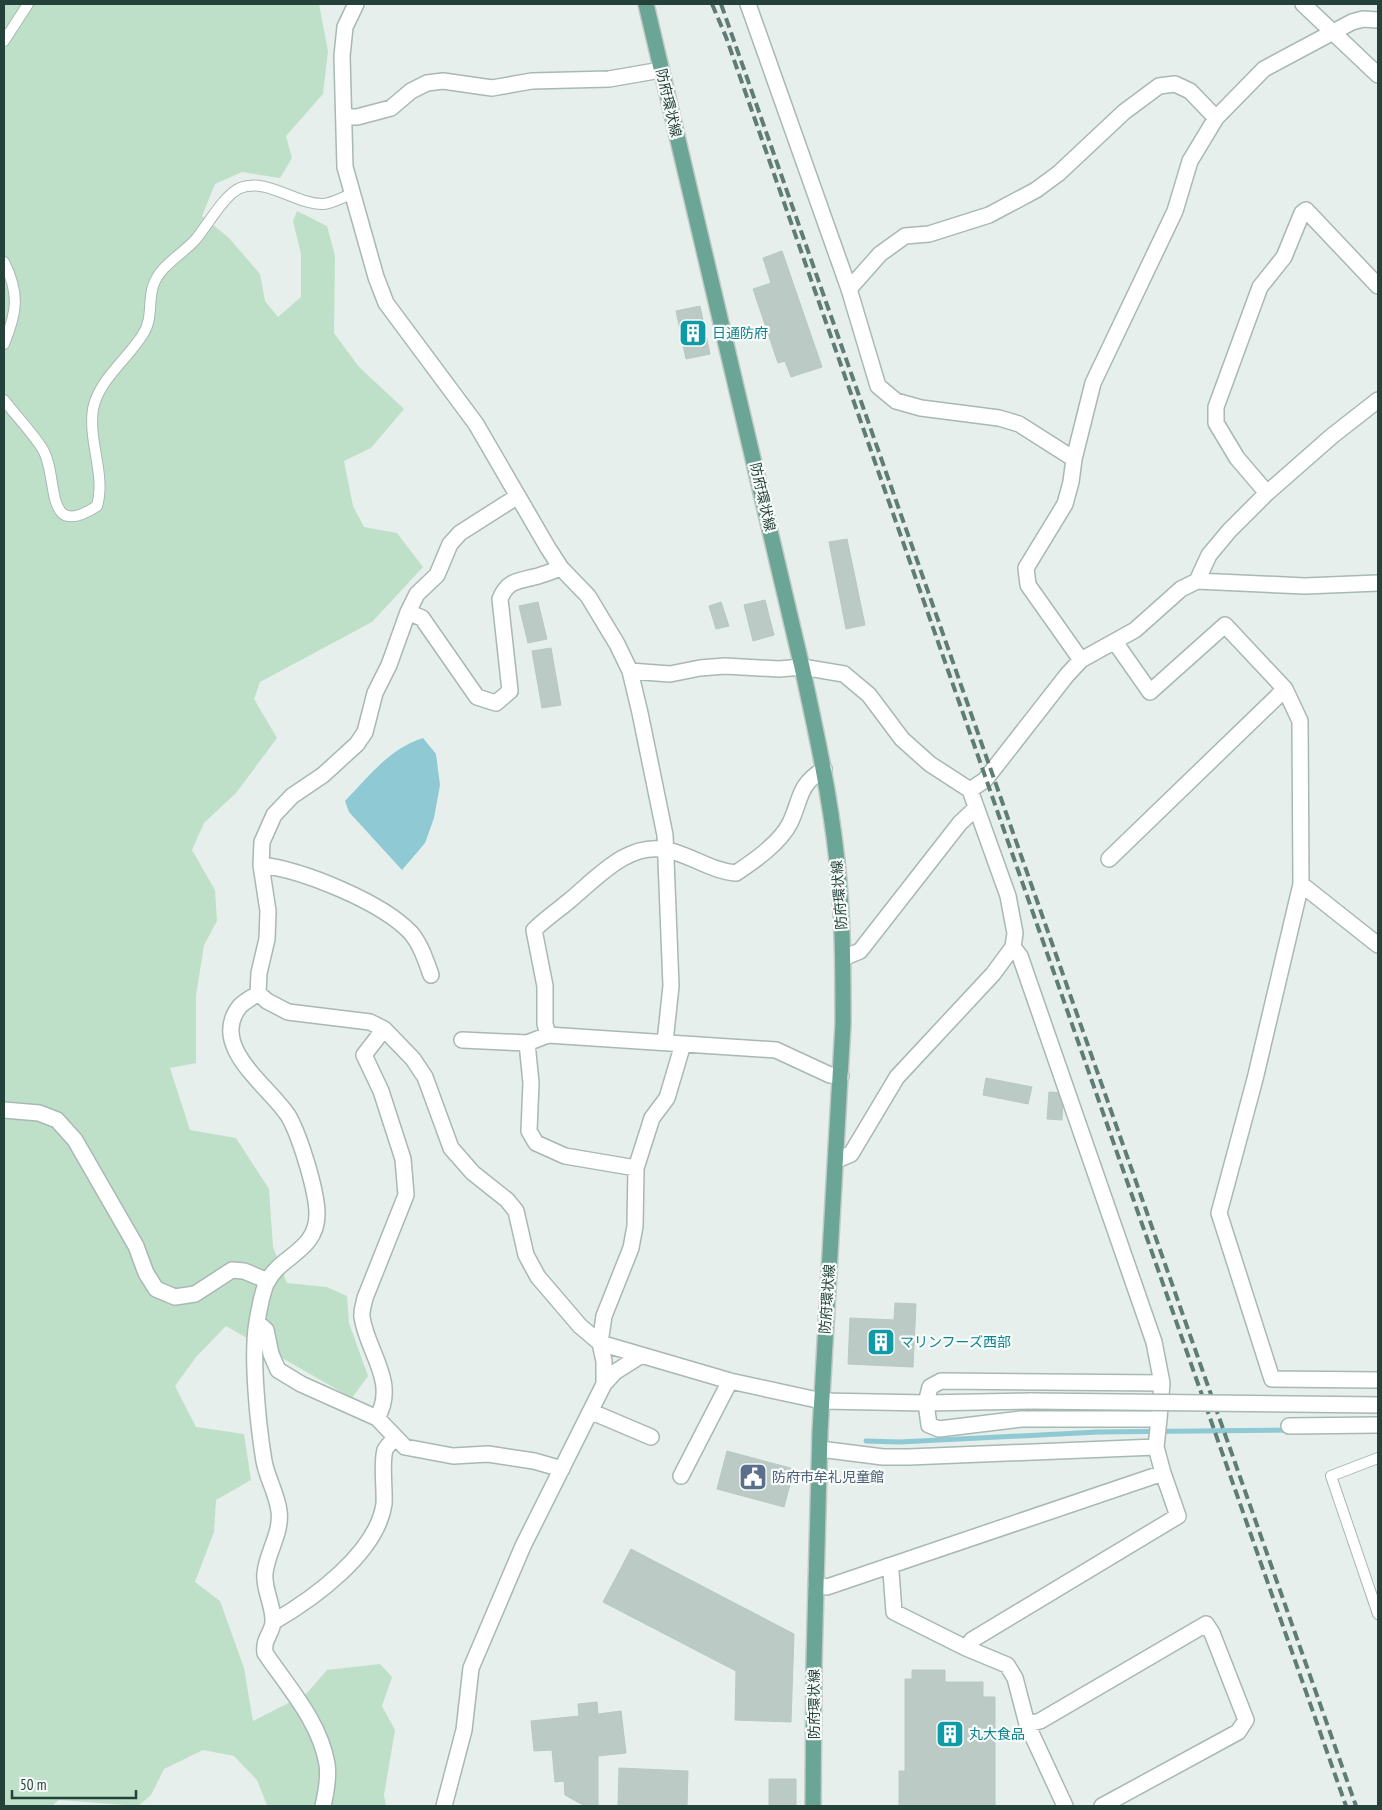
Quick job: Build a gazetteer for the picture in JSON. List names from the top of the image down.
{
  "streets": {
    "main road": ["防府環状線"]
  },
  "places": {
    "building": ["日通防府", "マリンフーズ西部", "丸大食品"],
    "public building": ["防府市牟礼児童館"]
  },
  "scale_bar": "50 m"
}
